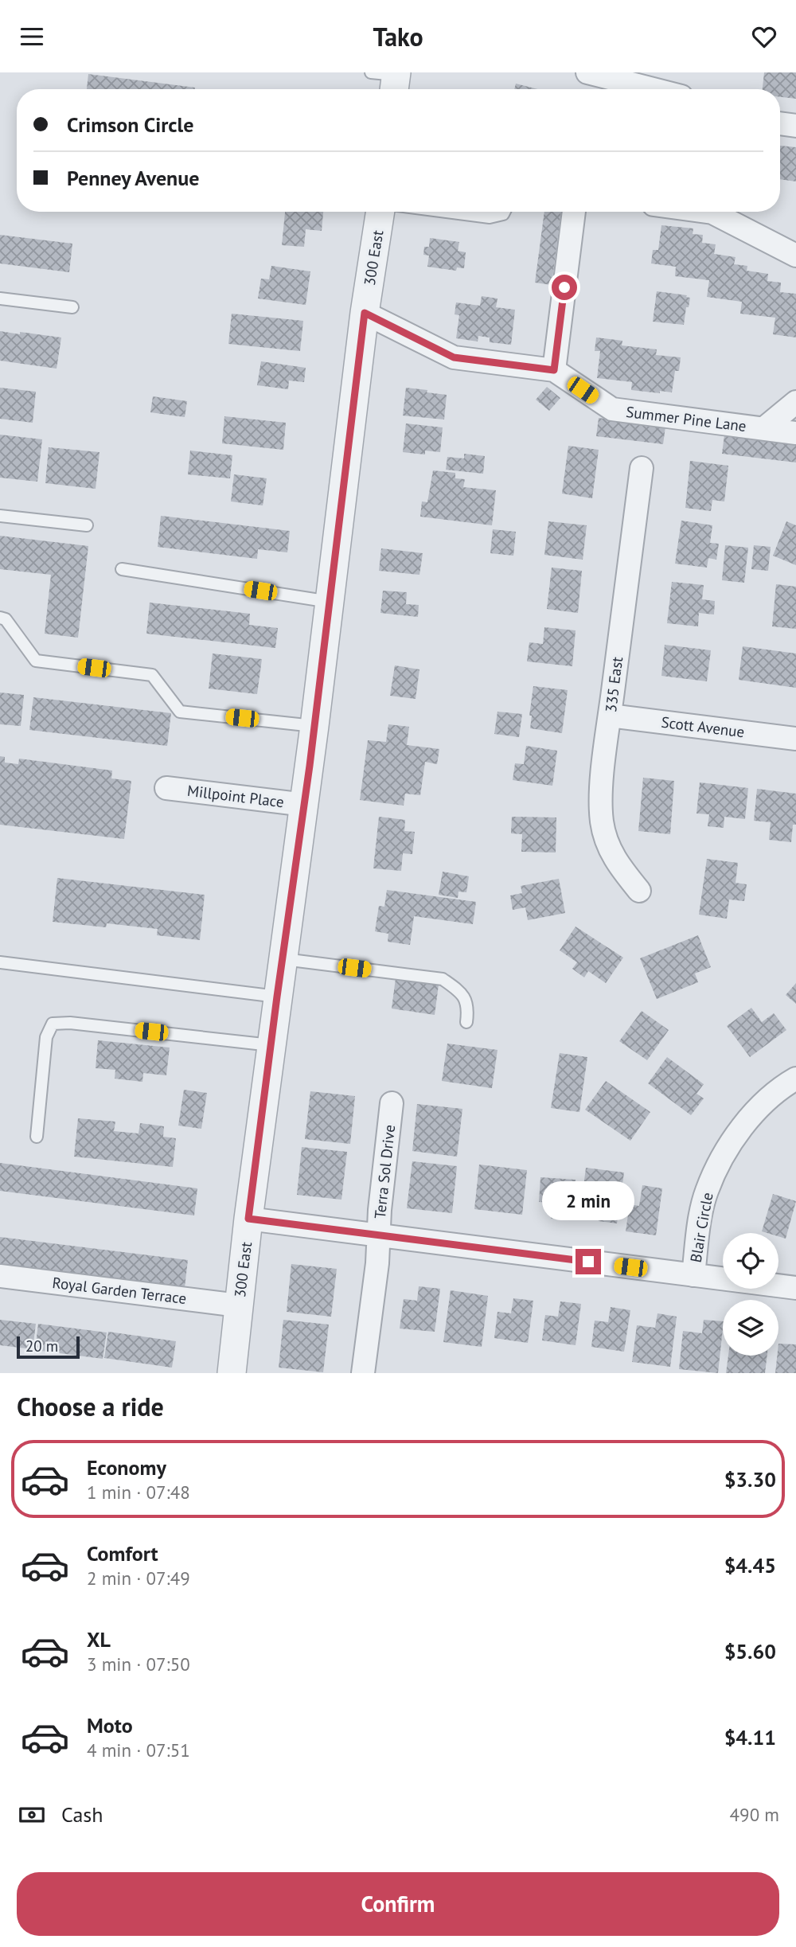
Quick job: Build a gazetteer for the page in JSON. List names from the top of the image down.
{
  "streets": {
    "street": [
      "300 East",
      "Summer Pine Lane",
      "335 East",
      "Scott Avenue",
      "Millpoint Place",
      "Terra Sol Drive",
      "Blair Circle",
      "Royal Garden Terrace"
    ]
  },
  "crossings": [
    ["300 East", "Summer Pine Lane"],
    ["300 East", "Millpoint Place"],
    ["300 East", "Royal Garden Terrace"],
    ["335 East", "Scott Avenue"]
  ],
  "scale_bar": "20 m",
  "page": {
    "header": "Tako",
    "banner": ["Crimson Circle", "Penney Avenue"],
    "bubble": "2 min",
    "scale": "20 m",
    "heading": "Choose a ride",
    "list": [
      {
        "name": "Economy",
        "note": "1 min · 07:48",
        "value": "$3.30"
      },
      {
        "name": "Comfort",
        "note": "2 min · 07:49",
        "value": "$4.45"
      },
      {
        "name": "XL",
        "note": "3 min · 07:50",
        "value": "$5.60"
      },
      {
        "name": "Moto",
        "note": "4 min · 07:51",
        "value": "$4.11"
      }
    ],
    "pay": ["Cash", "490 m"],
    "buttons": "Confirm"
  }
}
